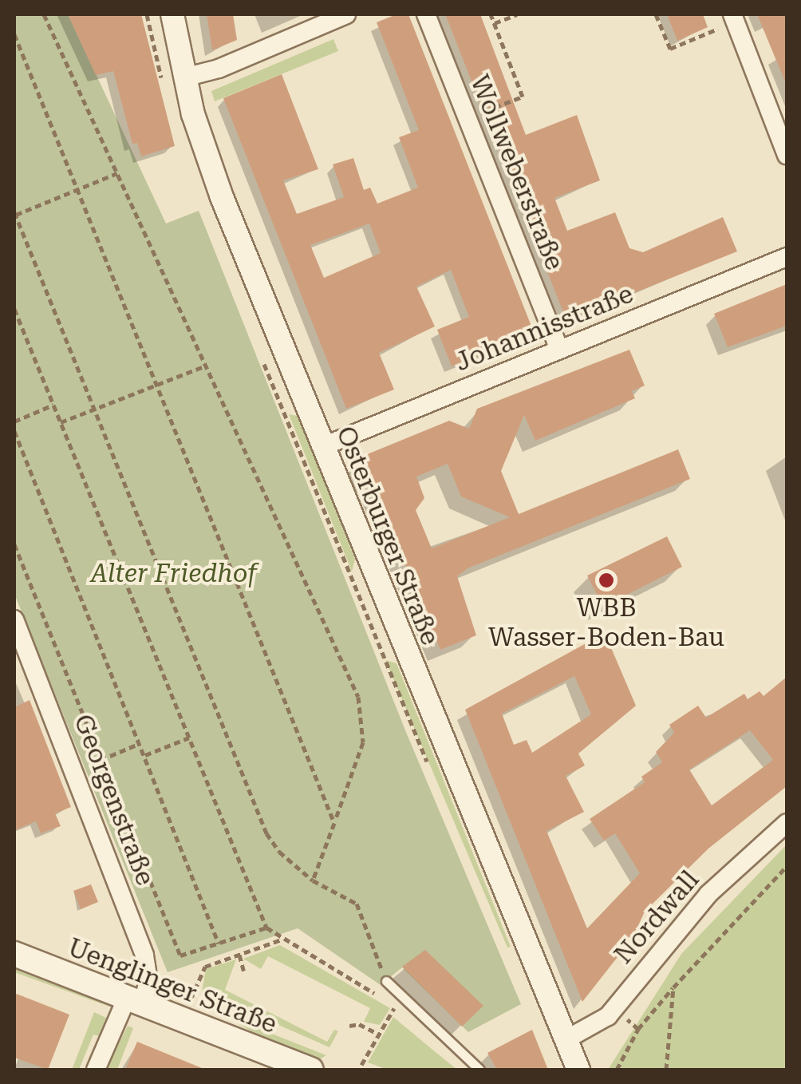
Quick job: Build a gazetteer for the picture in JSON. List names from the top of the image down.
{
  "streets": {
    "main road": ["Uenglinger Straße"],
    "street": [
      "Wollweberstraße",
      "Johannisstraße",
      "Osterburger Straße",
      "Georgenstraße",
      "Nordwall"
    ]
  },
  "crossings": [
    ["Wollweberstraße", "Johannisstraße"],
    ["Johannisstraße", "Osterburger Straße"],
    ["Osterburger Straße", "Nordwall"],
    ["Georgenstraße", "Uenglinger Straße"]
  ],
  "parks": ["Alter Friedhof"],
  "places": ["WBB Wasser-Boden-Bau"]
}
